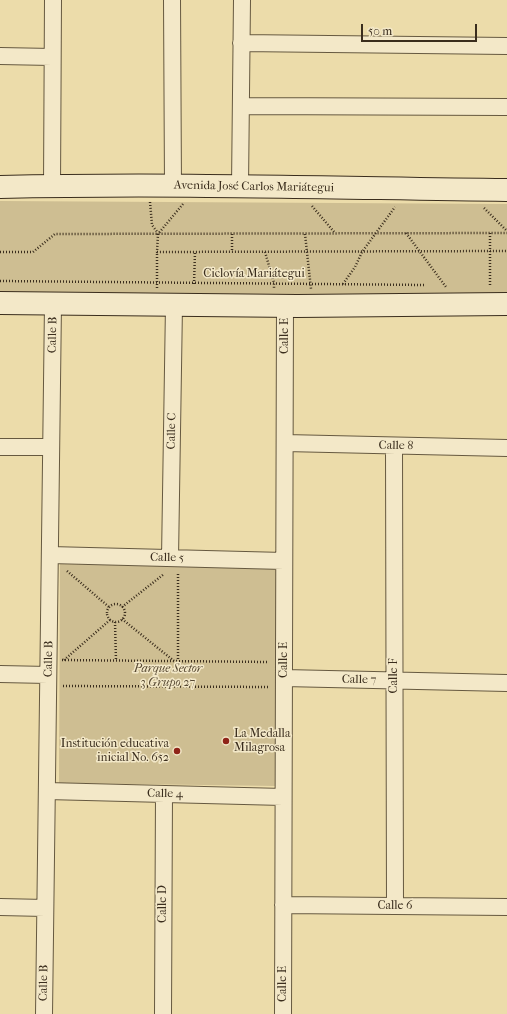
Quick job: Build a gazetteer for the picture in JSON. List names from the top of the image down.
{
  "streets": {
    "main road": ["Avenida José Carlos Mariátegui"],
    "street": [
      "Calle B",
      "Calle E",
      "Calle C",
      "Calle 8",
      "Calle 5",
      "Calle F",
      "Calle 7",
      "Calle 4",
      "Calle D",
      "Calle 6"
    ],
    "path": ["Ciclovía Mariátegui"]
  },
  "crossings": [
    ["Calle B", "Calle 5"],
    ["Calle B", "Calle 4"],
    ["Calle E", "Calle 8"],
    ["Calle E", "Calle 5"],
    ["Calle E", "Calle 7"],
    ["Calle E", "Calle 4"],
    ["Calle E", "Calle 6"],
    ["Calle C", "Calle 5"],
    ["Calle 8", "Calle F"],
    ["Calle F", "Calle 7"],
    ["Calle F", "Calle 6"],
    ["Calle 4", "Calle D"]
  ],
  "parks": ["Parque Sector 3 Grupo 27"],
  "places": ["La Medalla Milagrosa", "Institución educativa inicial No. 652"],
  "scale_bar": "50 m"
}
